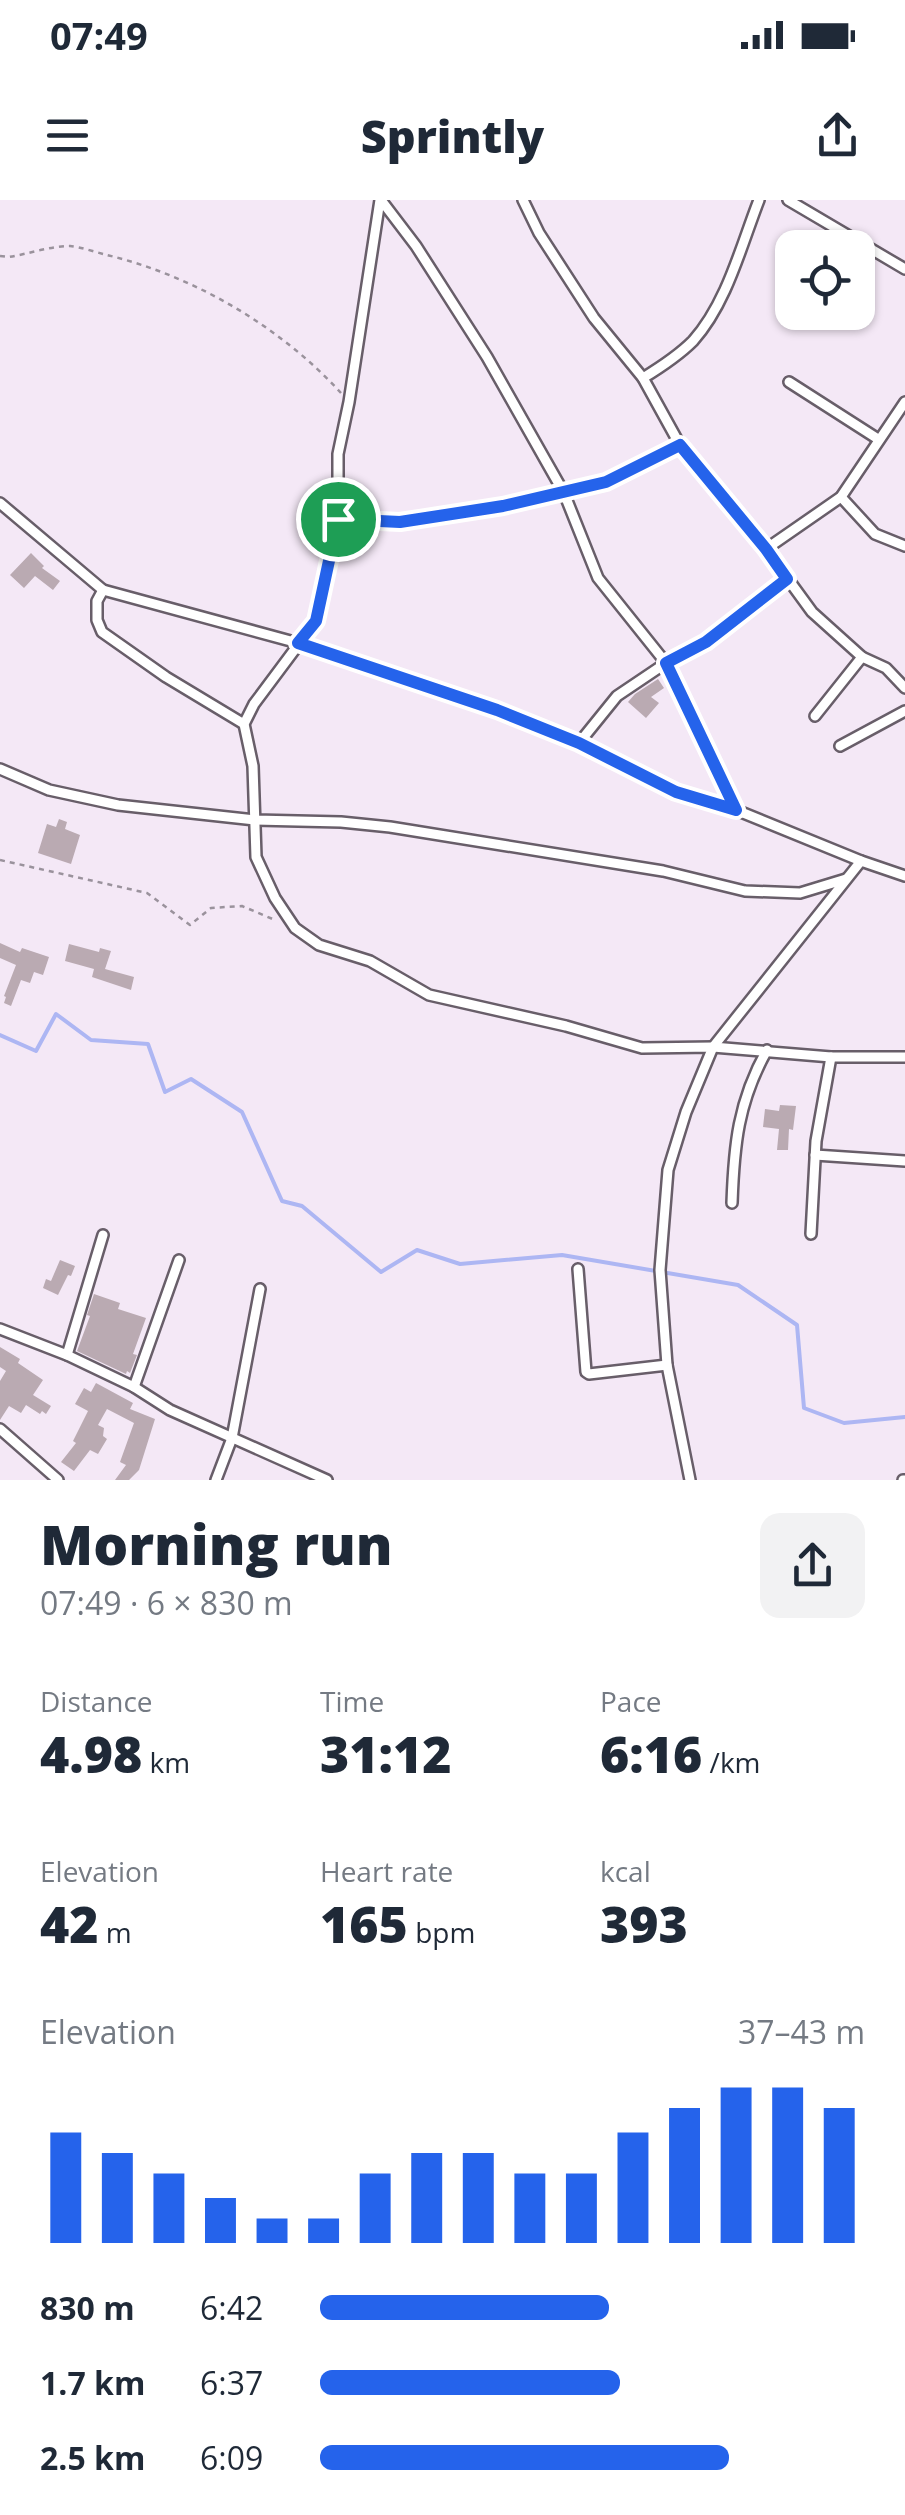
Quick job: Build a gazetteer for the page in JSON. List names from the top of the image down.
{
  "page": {
    "status": "07:49",
    "header": "Sprintly",
    "heading": ["Morning run", "07:49 · 6 × 830 m"],
    "stats": [
      ["Distance", "4.98 km"],
      ["Time", "31:12"],
      ["Pace", "6:16 /km"],
      ["Elevation", "42 m"],
      ["Heart rate", "165 bpm"],
      ["kcal", "393"]
    ],
    "chart": ["Elevation", "37–43 m"],
    "list": [
      {
        "name": "830 m",
        "note": "6:42"
      },
      {
        "name": "1.7 km",
        "note": "6:37"
      },
      {
        "name": "2.5 km",
        "note": "6:09"
      }
    ]
  }
}
